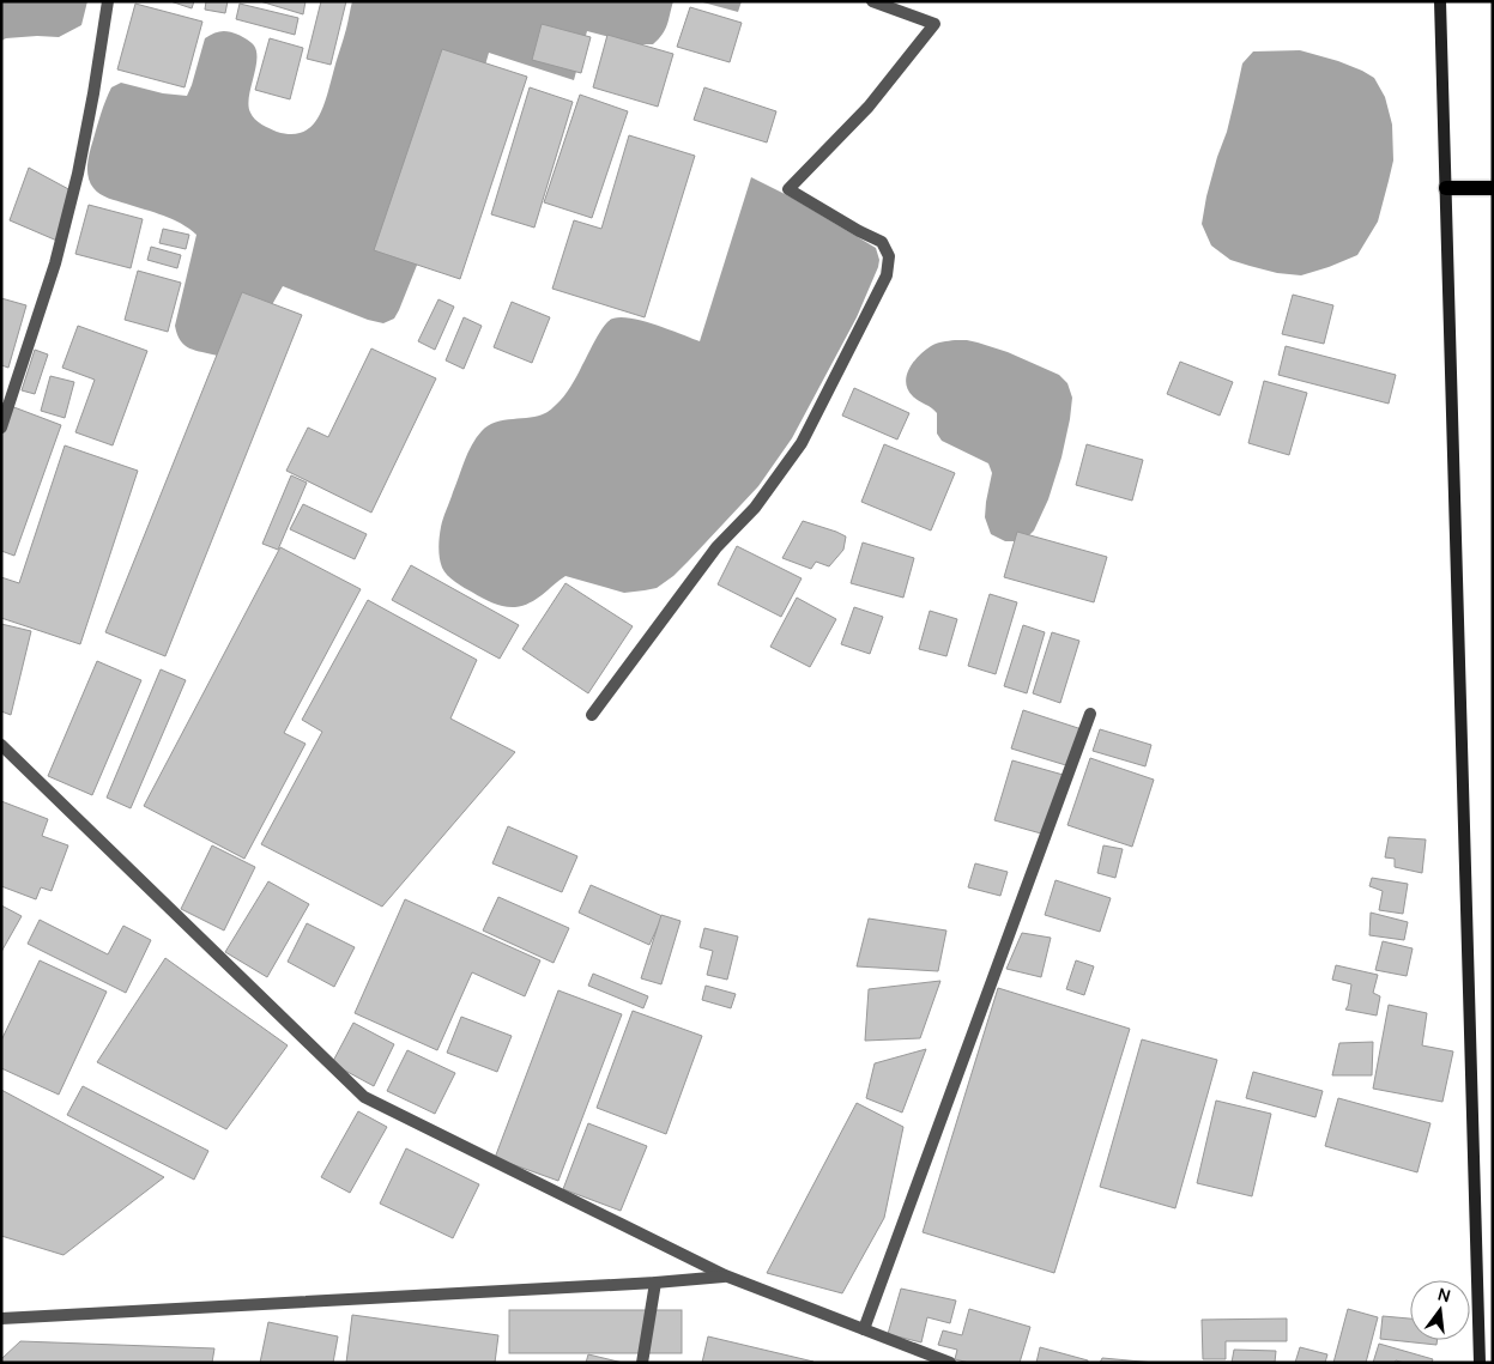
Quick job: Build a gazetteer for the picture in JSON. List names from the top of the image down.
{
  "north": "top"
}
